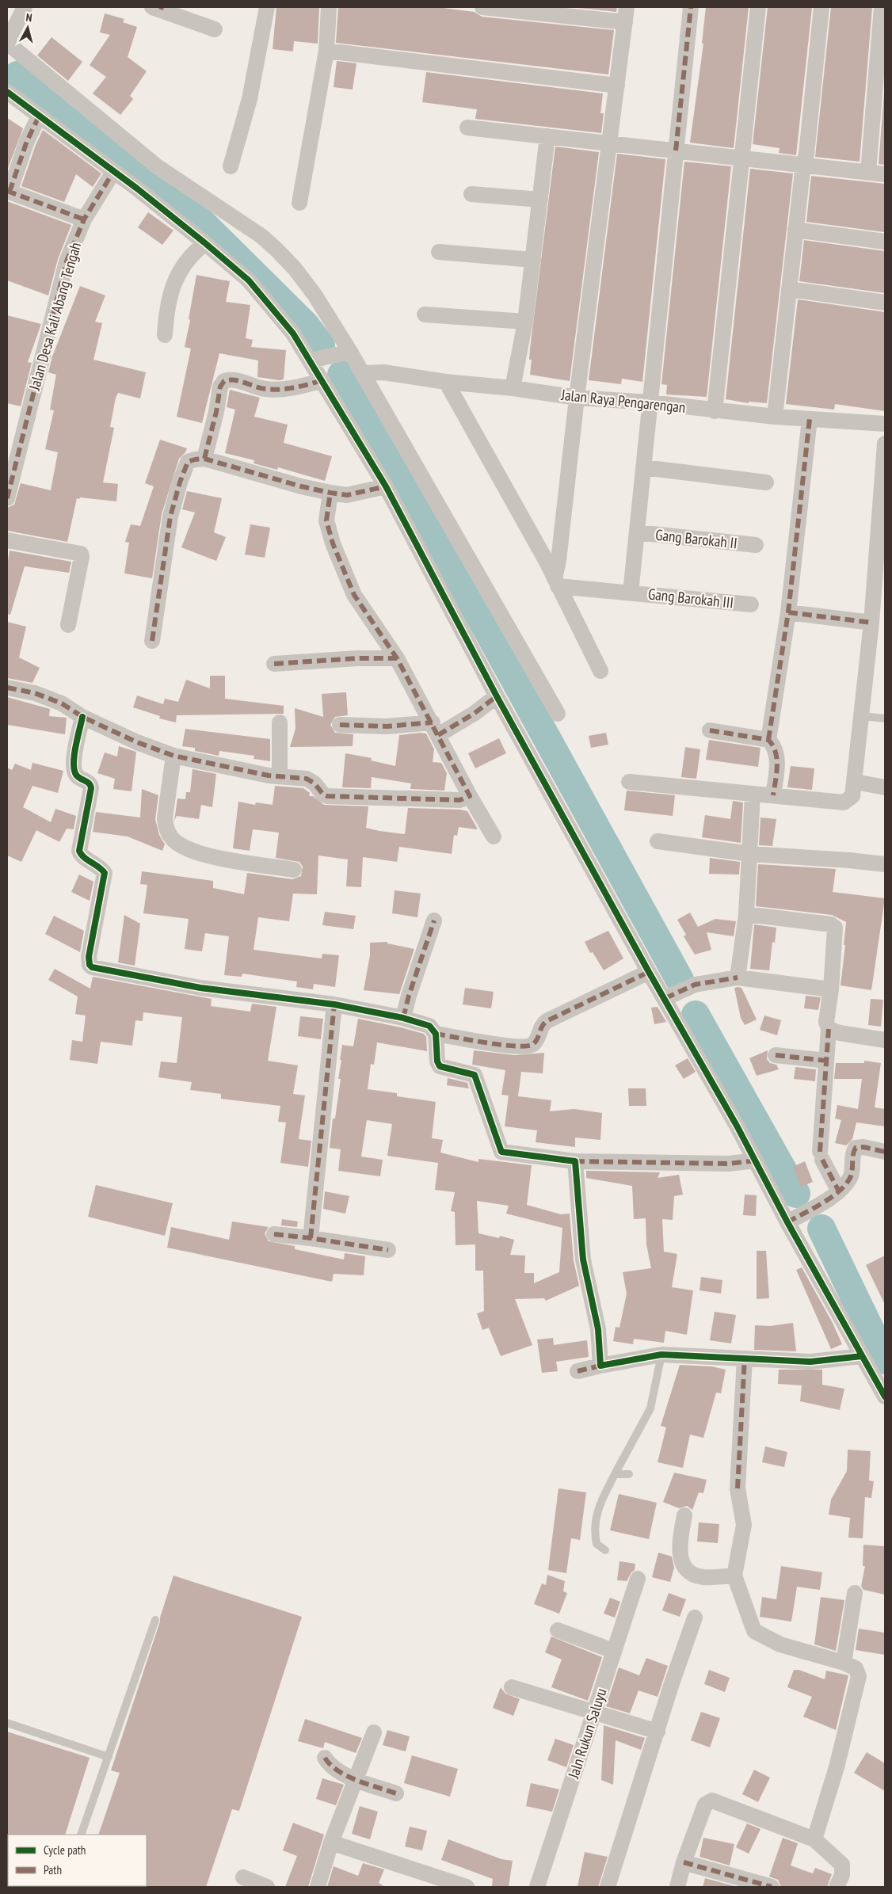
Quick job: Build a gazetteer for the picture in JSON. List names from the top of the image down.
{
  "streets": {
    "street": [
      "Jalan Desa Kali Abang Tengah",
      "Jalan Raya Pengarengan",
      "Gang Barokah II",
      "Gang Barokah III",
      "Jaln Rukun Saluyu"
    ]
  },
  "legend": ["Cycle path", "Path"],
  "north": "top"
}
